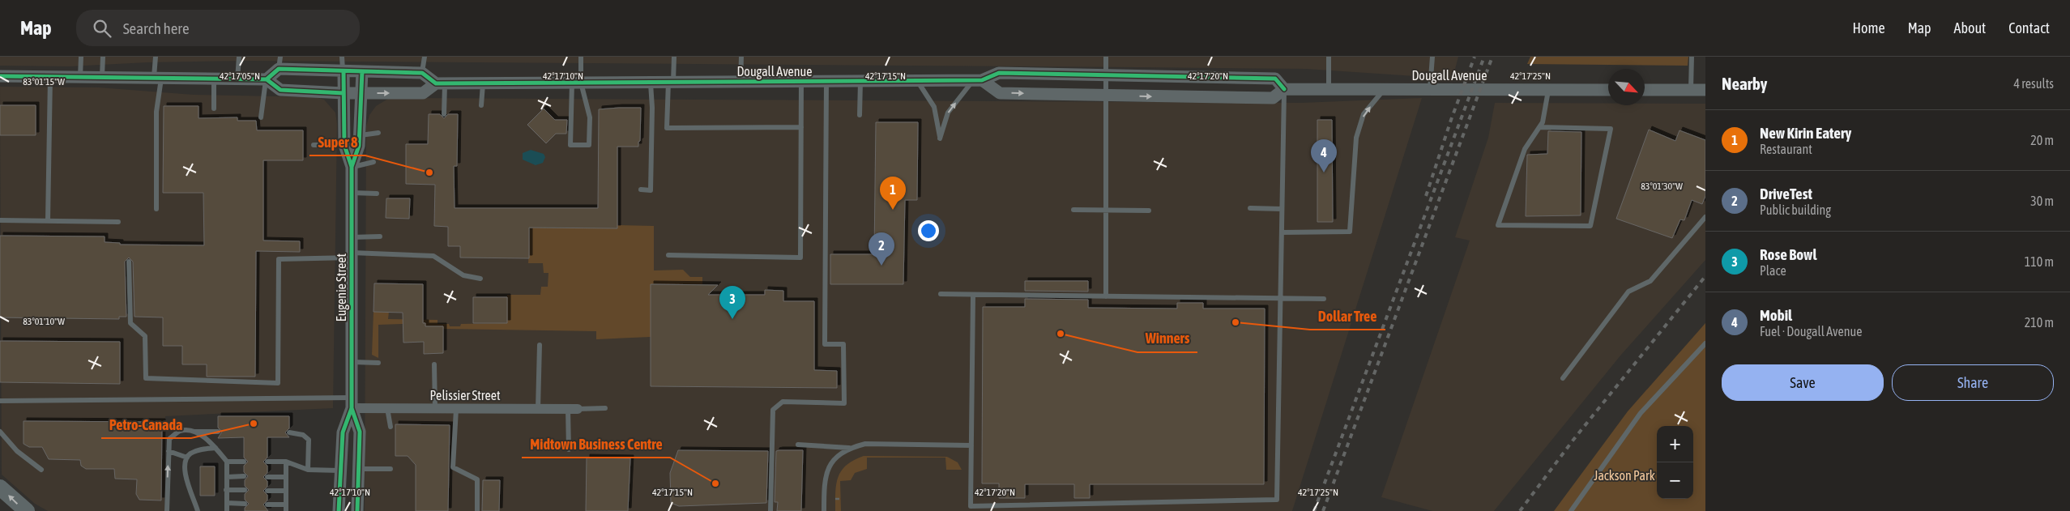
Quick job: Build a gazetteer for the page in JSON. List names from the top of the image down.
{
  "streets": {
    "street": ["Dougall Avenue", "Eugenie Street", "Pelissier Street"]
  },
  "crossings": [
    ["Dougall Avenue", "Eugenie Street"],
    ["Eugenie Street", "Pelissier Street"]
  ],
  "parks": ["Jackson Park"],
  "places": [
    "Super 8",
    "Dollar Tree",
    "Winners",
    "Petro-Canada",
    "Midtown Business Centre"
  ],
  "north": "bottom right",
  "page": {
    "header": "Map",
    "search": "Search here",
    "nav": [
      "Home",
      "Map",
      "About",
      "Contact"
    ],
    "heading": ["Nearby", "4 results"],
    "list": [
      {
        "mark": "1",
        "name": "New Kirin Eatery",
        "note": "Restaurant",
        "value": "20 m"
      },
      {
        "mark": "2",
        "name": "DriveTest",
        "note": "Public building",
        "value": "30 m"
      },
      {
        "mark": "3",
        "name": "Rose Bowl",
        "note": "Place",
        "value": "110 m"
      },
      {
        "mark": "4",
        "name": "Mobil",
        "note": "Fuel · Dougall Avenue",
        "value": "210 m"
      }
    ],
    "pins": [
      "4",
      "1",
      "2",
      "3"
    ],
    "buttons": ["Save", "Share"],
    "map_buttons": ["+", "−"]
  },
  "coordinates": [
    "42°17'05\"N",
    "42°17'10\"N",
    "42°17'15\"N",
    "42°17'20\"N",
    "42°17'25\"N",
    "83°01'15\"W",
    "83°01'30\"W",
    "83°01'10\"W"
  ]
}
